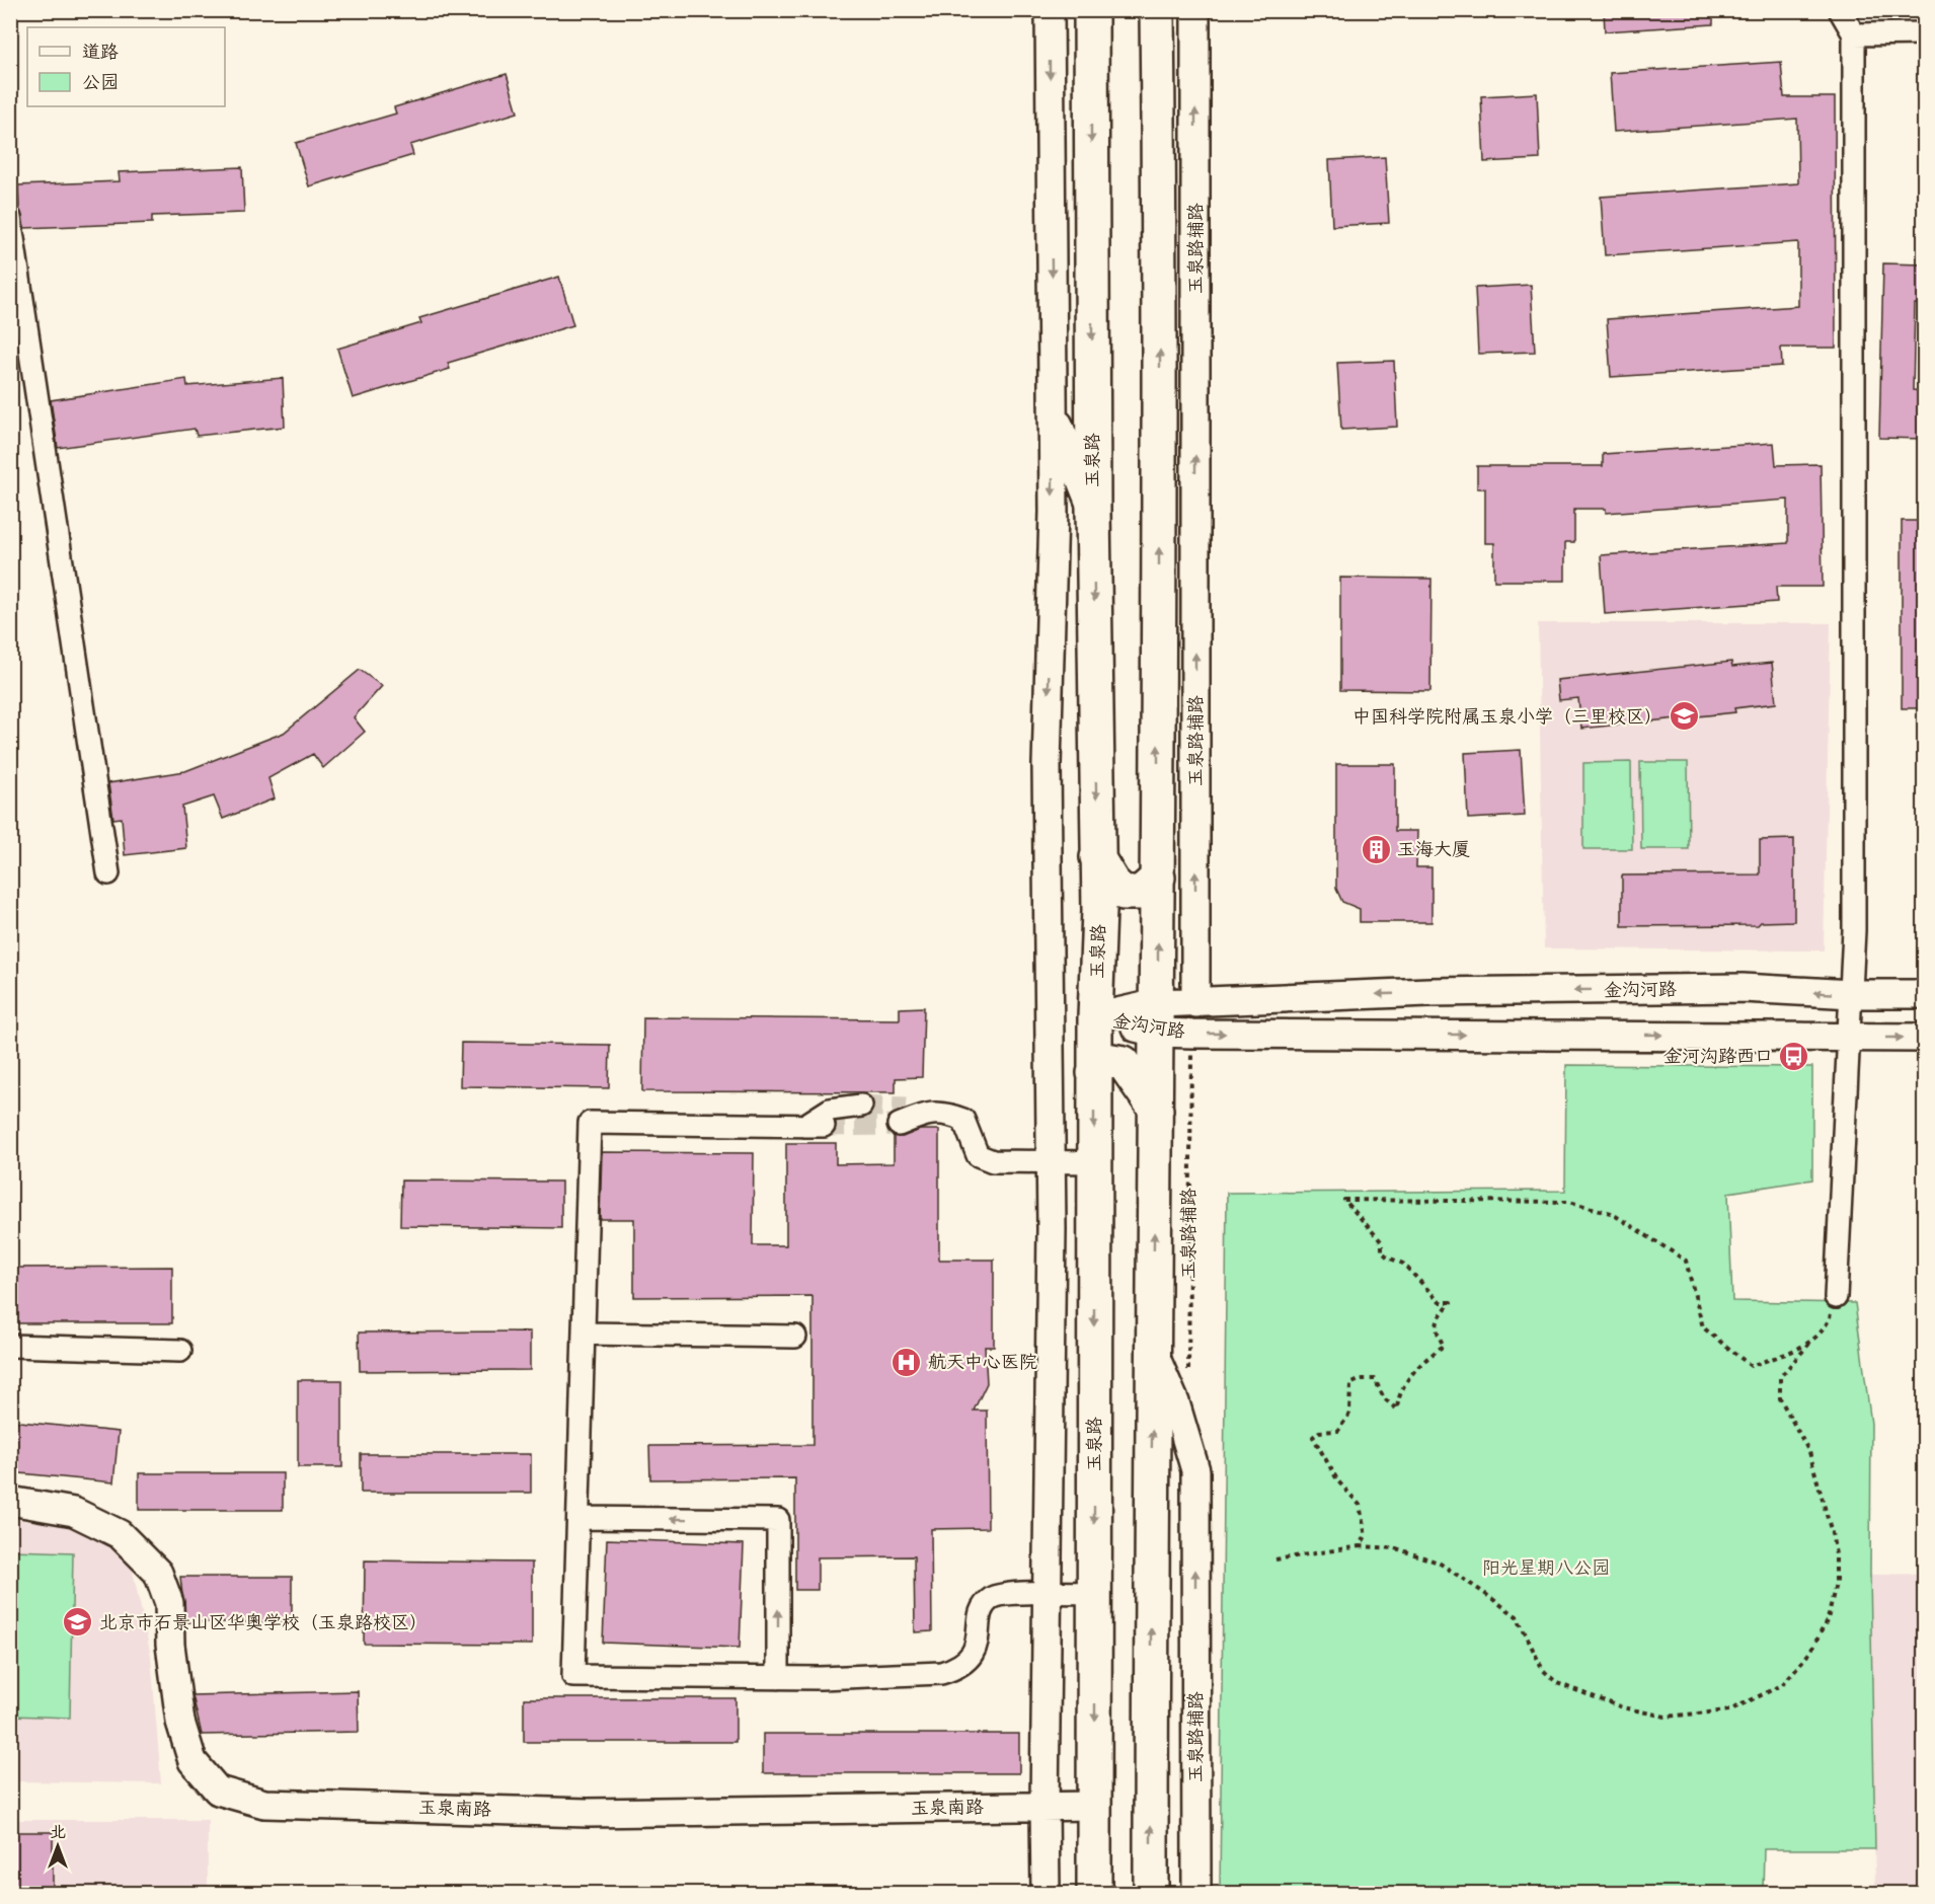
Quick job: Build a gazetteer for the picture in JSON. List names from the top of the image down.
{
  "streets": {
    "main road": ["玉泉路"],
    "street": ["玉泉路辅路", "金沟河路", "玉泉南路"]
  },
  "crossings": [
    ["玉泉路辅路", "金沟河路"],
    ["玉泉路", "金沟河路"],
    ["玉泉路", "玉泉南路"]
  ],
  "parks": ["阳光星期八公园"],
  "places": {
    "school or university": ["中国科学院附属玉泉小学（三里校区）", "北京市石景山区华奥学校（玉泉路校区）"],
    "building": ["玉海大厦"],
    "bus stop": ["金河沟路西口"],
    "hospital": ["航天中心医院"]
  },
  "legend": ["道路", "公园"],
  "north": "top"
}
